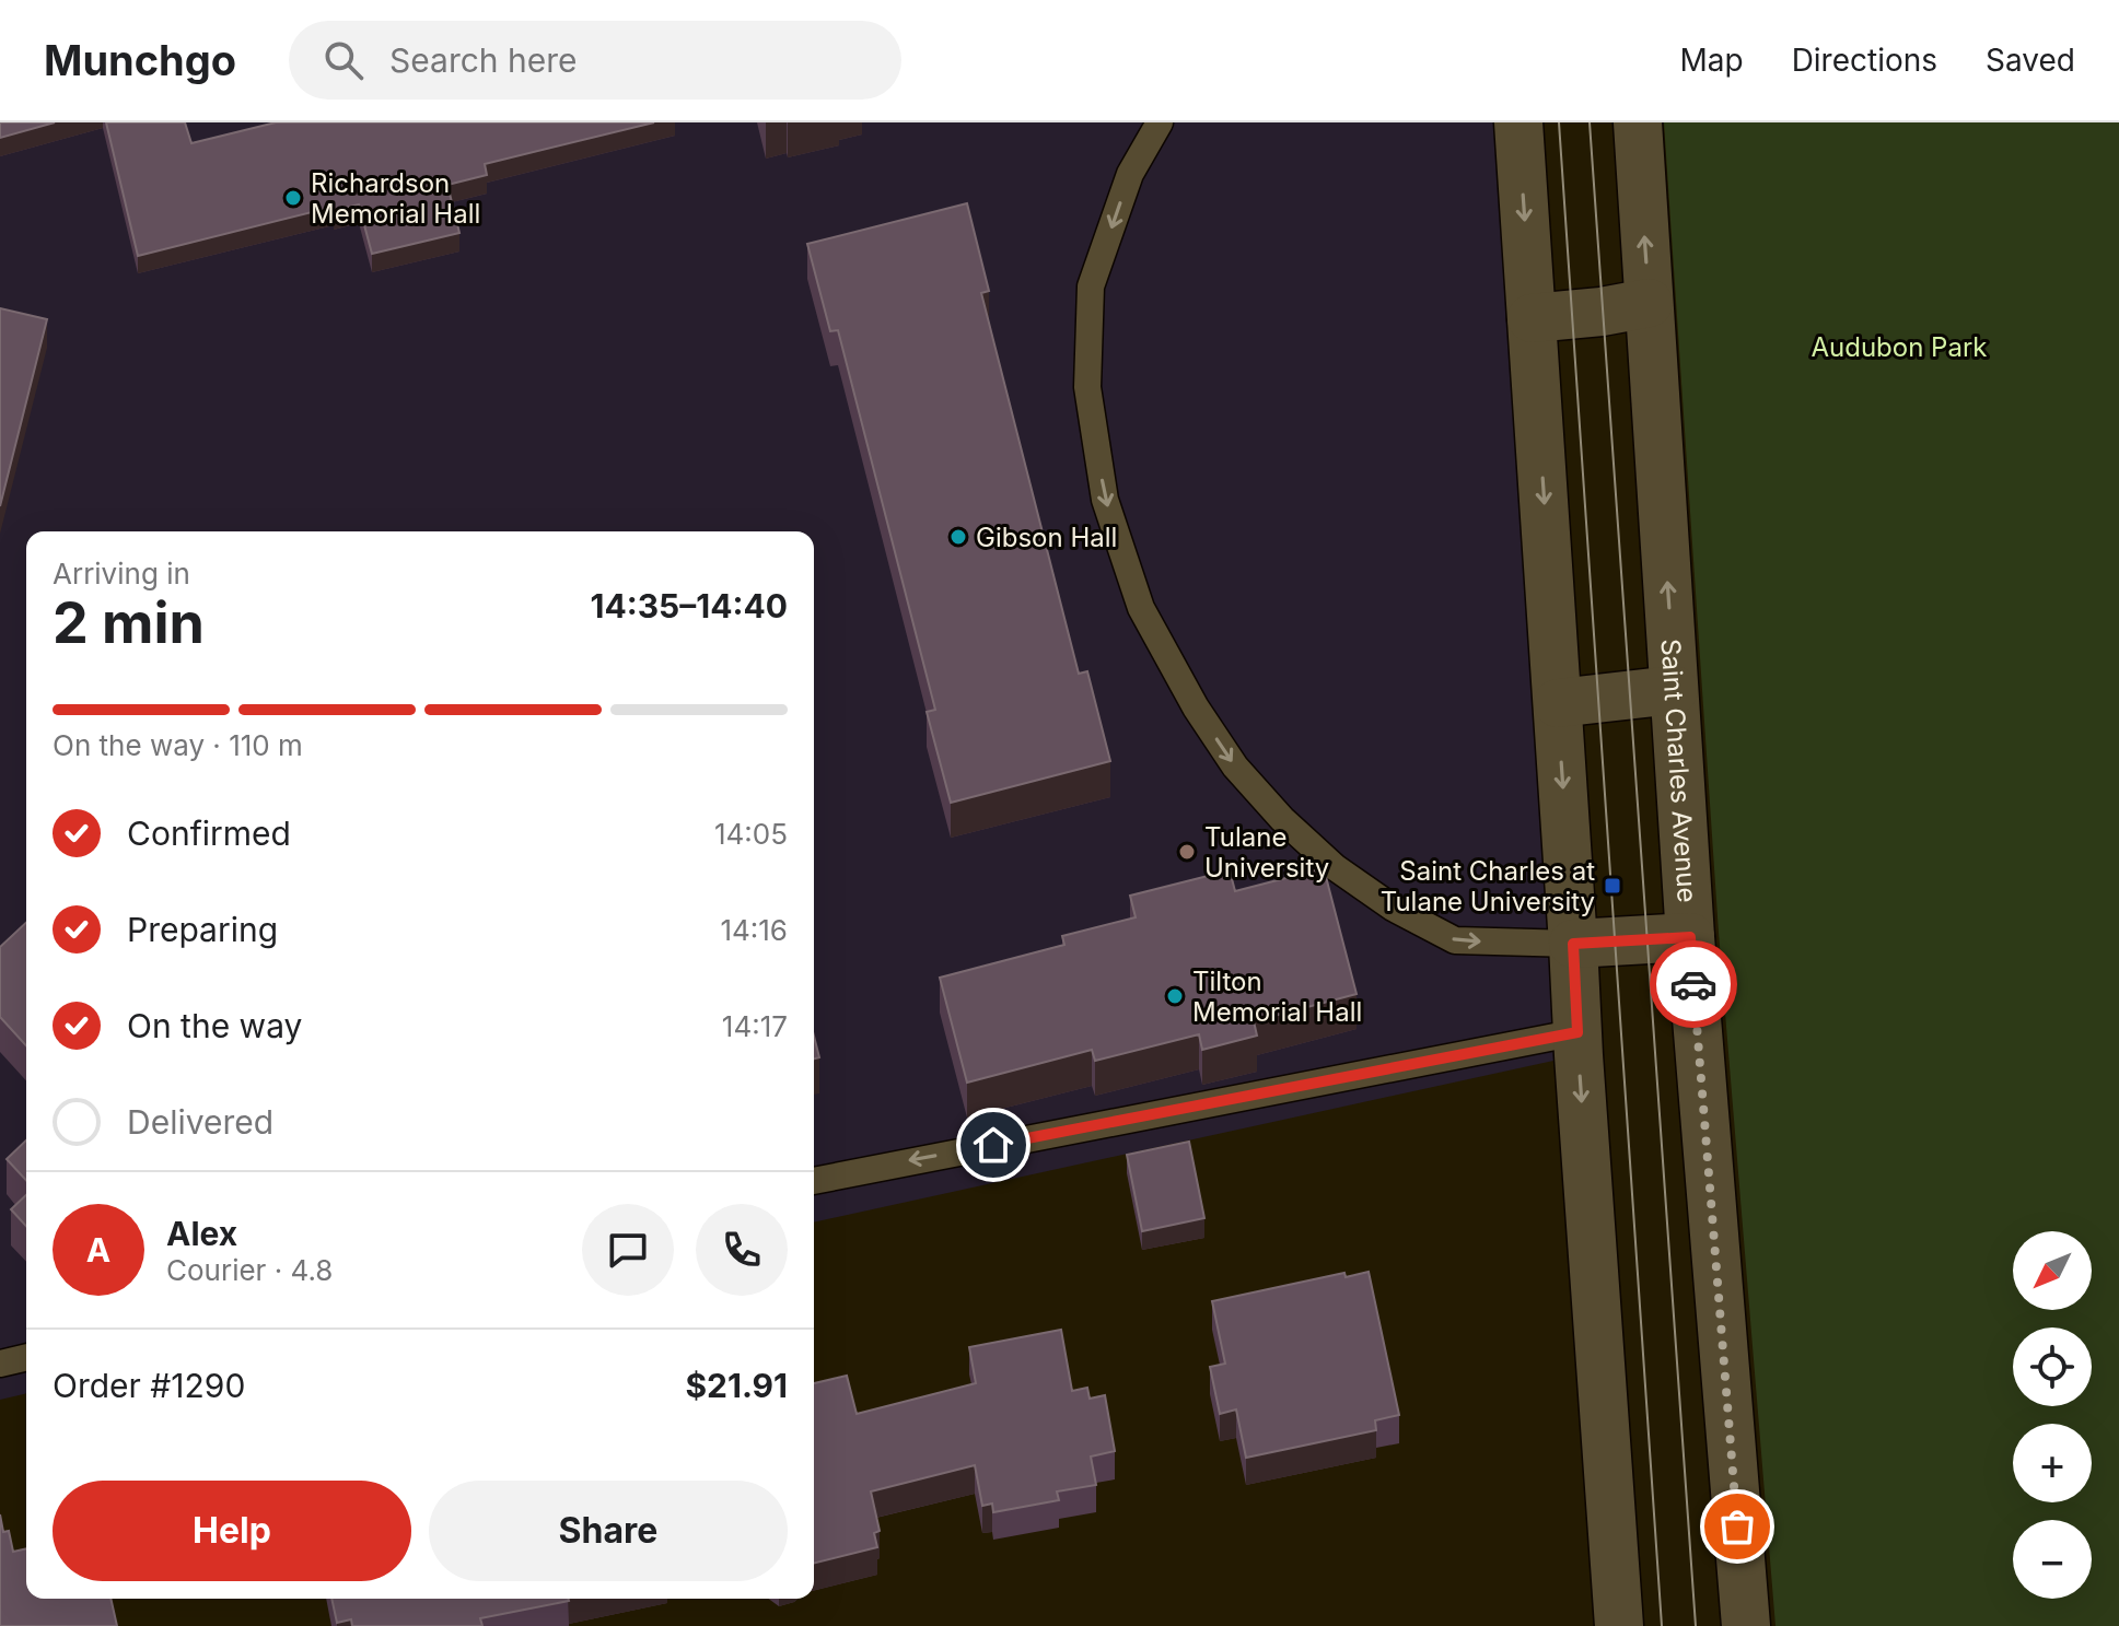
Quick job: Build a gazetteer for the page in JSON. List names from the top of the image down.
{
  "streets": {
    "main road": ["Saint Charles Avenue"]
  },
  "parks": ["Audubon Park"],
  "places": {
    "other": [
      "Richardson Memorial Hall",
      "Gibson Hall",
      "Tulane University",
      "Tilton Memorial Hall"
    ],
    "transit": ["Saint Charles at Tulane University"]
  },
  "north": "bottom left",
  "page": {
    "header": "Munchgo",
    "search": "Search here",
    "nav": ["Map", "Directions", "Saved"],
    "heading": ["2 min", "Arriving in", "14:35–14:40"],
    "panel": [
      "Alex",
      "Courier · 4.8",
      "Order #1290",
      "$21.91"
    ],
    "bar": "On the way · 110 m",
    "list": [
      ["Confirmed", "14:05"],
      ["Preparing", "14:16"],
      ["On the way", "14:17"],
      "Delivered"
    ],
    "round": "A",
    "map_buttons": ["+", "−"],
    "buttons": ["Help", "Share"]
  }
}
